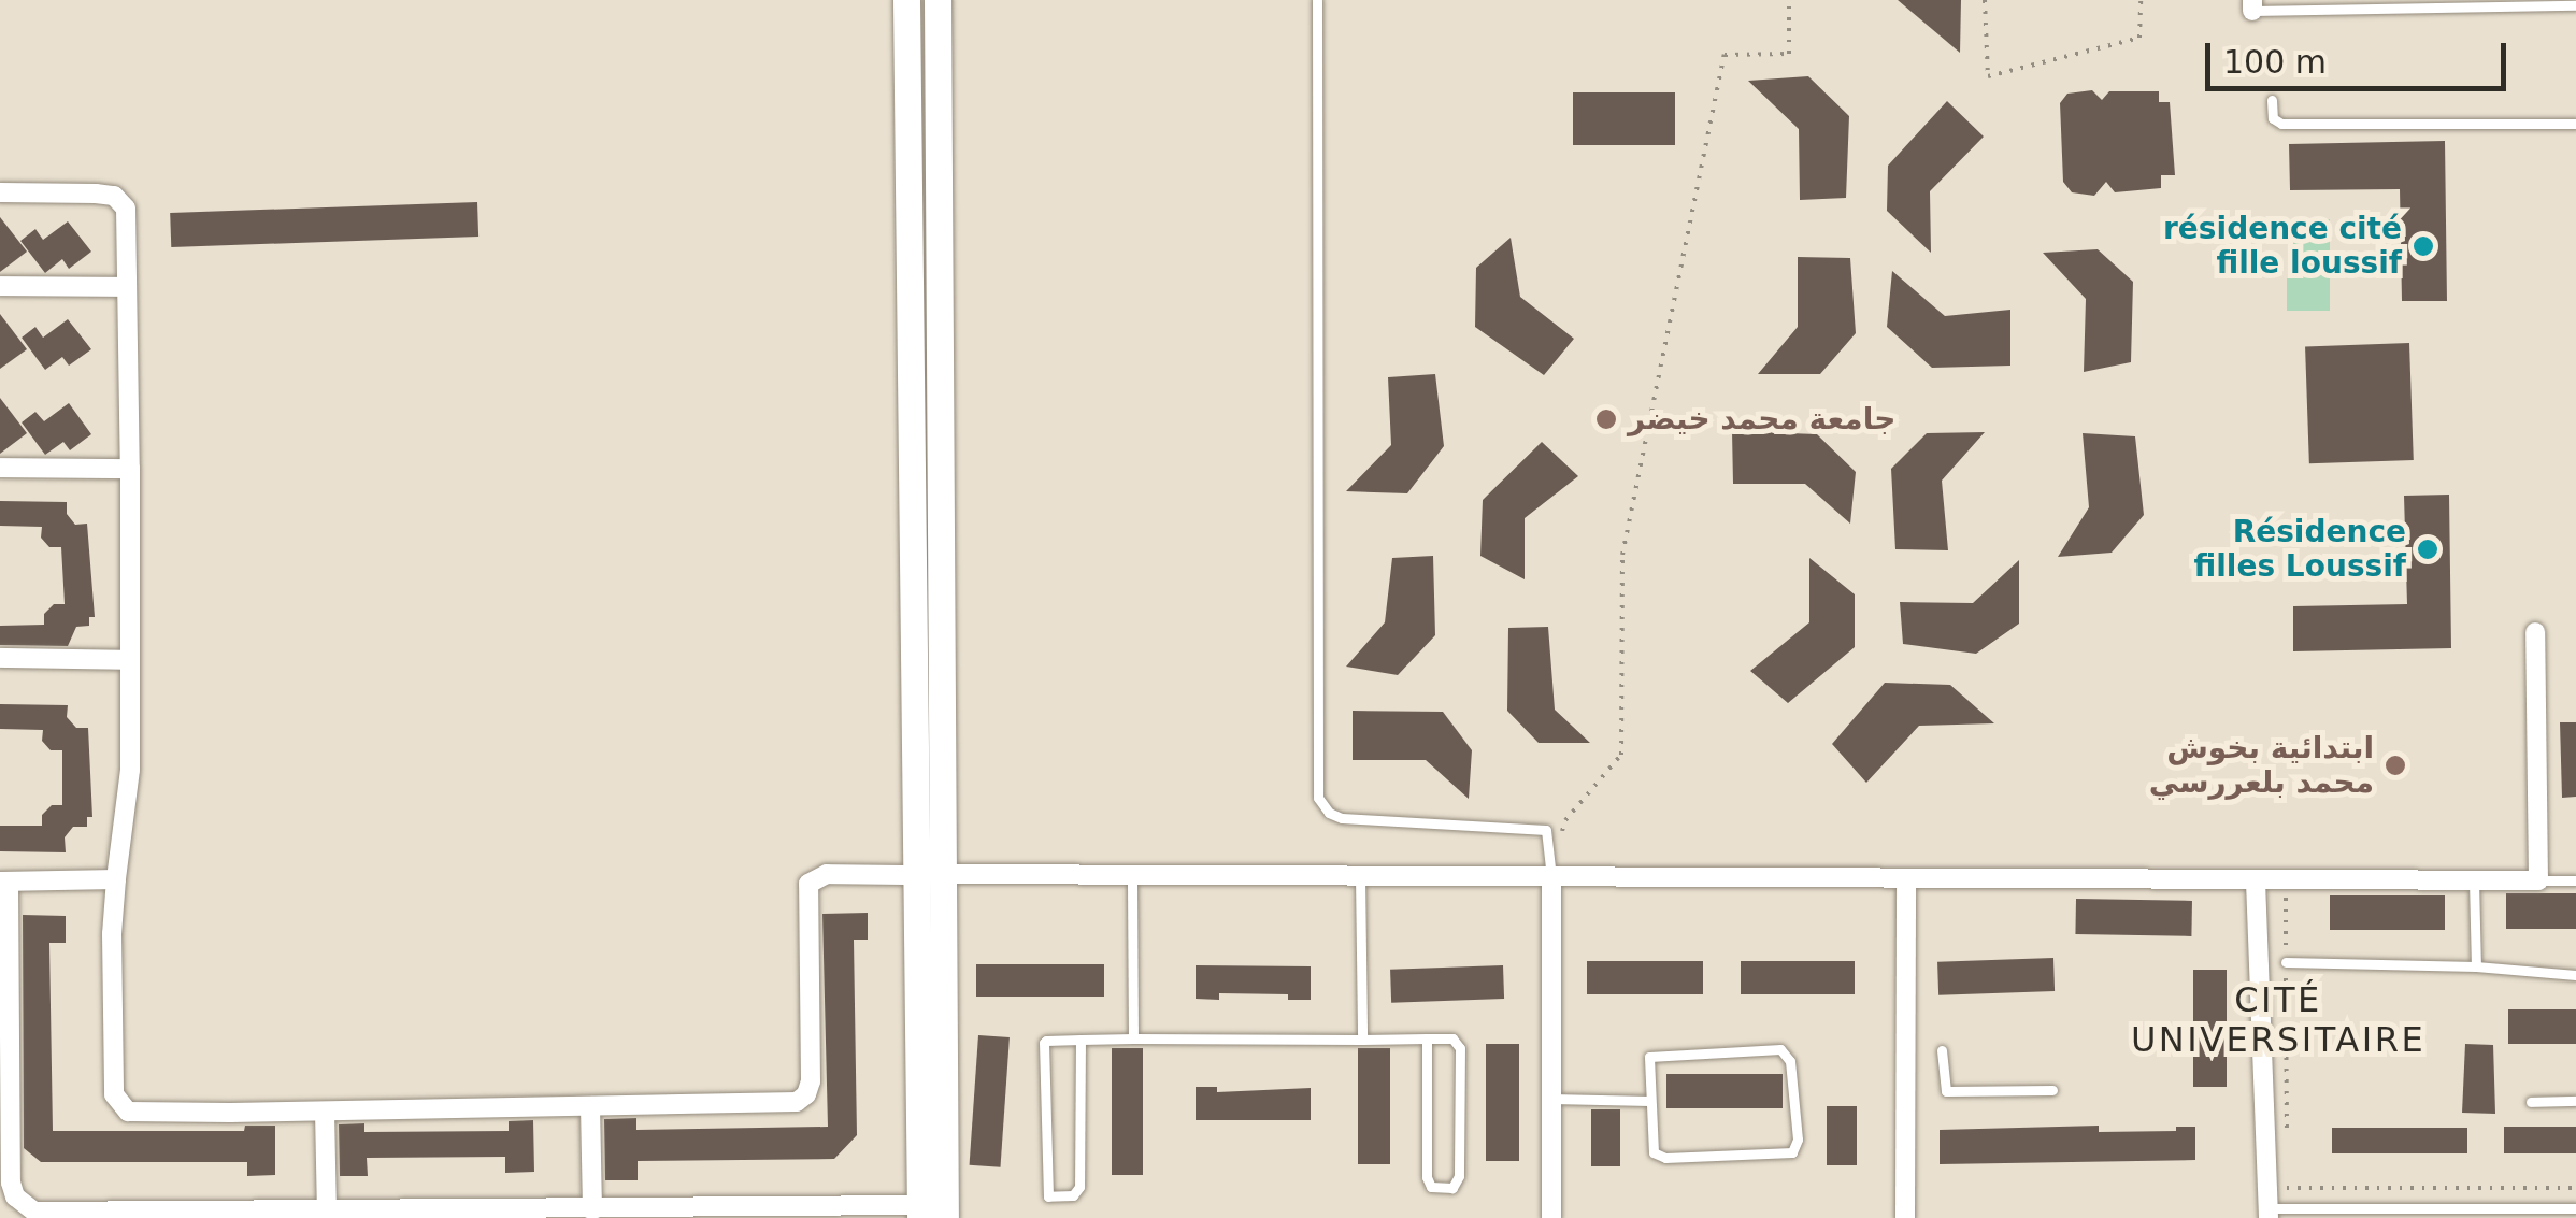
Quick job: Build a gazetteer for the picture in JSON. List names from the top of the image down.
{
  "districts": ["CITÉ UNIVERSITAIRE"],
  "places": [
    "résidence cité fille loussif",
    "جامعة محمد خيضر",
    "Résidence filles Loussif",
    "ابتدائية بخوش محمد بلعررسي"
  ],
  "scale_bar": "100 m"
}
